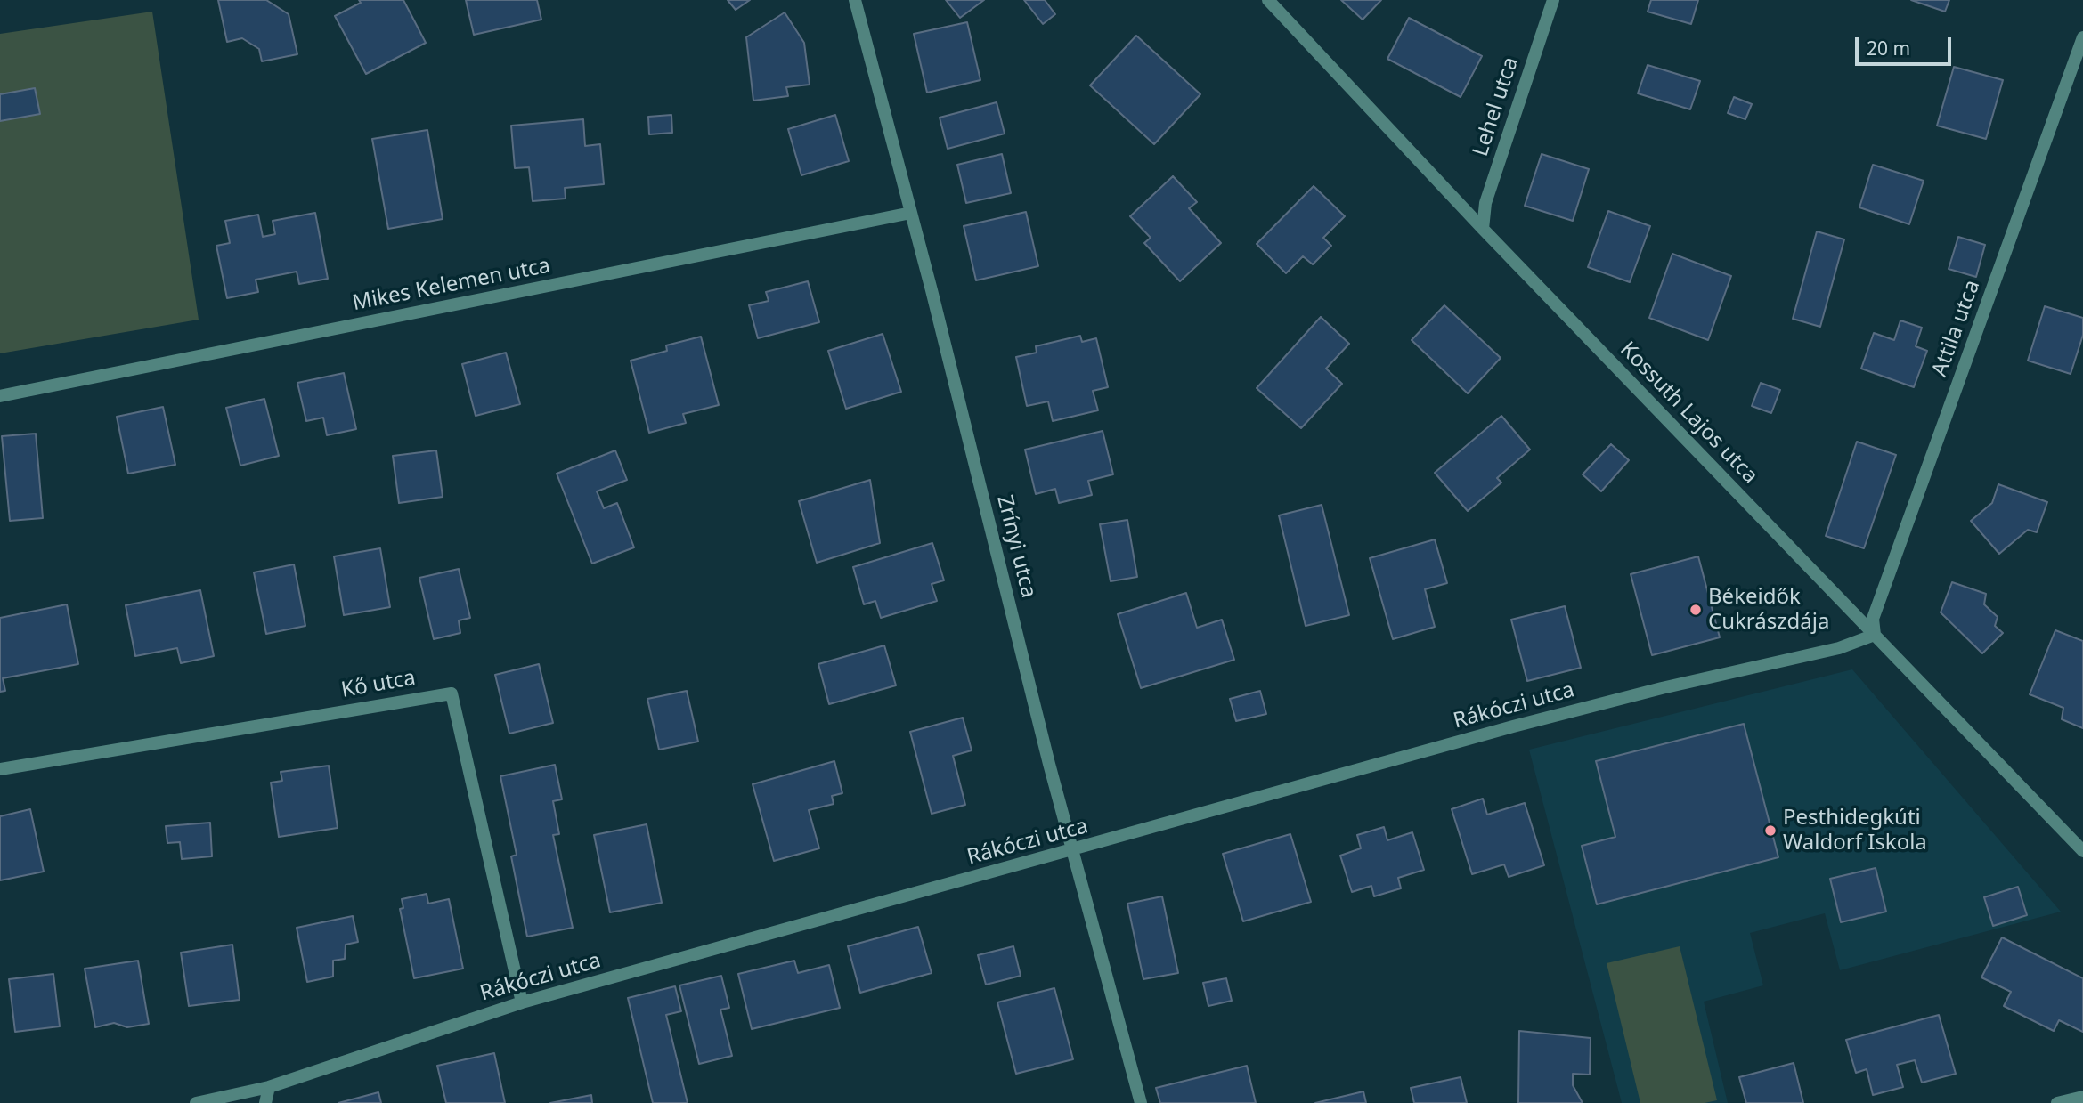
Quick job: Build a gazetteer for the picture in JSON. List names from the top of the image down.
{
  "streets": {
    "street": [
      "Lehel utca",
      "Mikes Kelemen utca",
      "Attila utca",
      "Kossuth Lajos utca",
      "Zrínyi utca",
      "Kő utca",
      "Rákóczi utca"
    ]
  },
  "crossings": [
    ["Lehel utca", "Kossuth Lajos utca"],
    ["Mikes Kelemen utca", "Zrínyi utca"],
    ["Attila utca", "Kossuth Lajos utca"],
    ["Attila utca", "Rákóczi utca"],
    ["Kossuth Lajos utca", "Rákóczi utca"],
    ["Zrínyi utca", "Rákóczi utca"],
    ["Kő utca", "Rákóczi utca"]
  ],
  "places": ["Békeidők Cukrászdája", "Pesthidegkúti Waldorf Iskola"],
  "scale_bar": "20 m"
}
